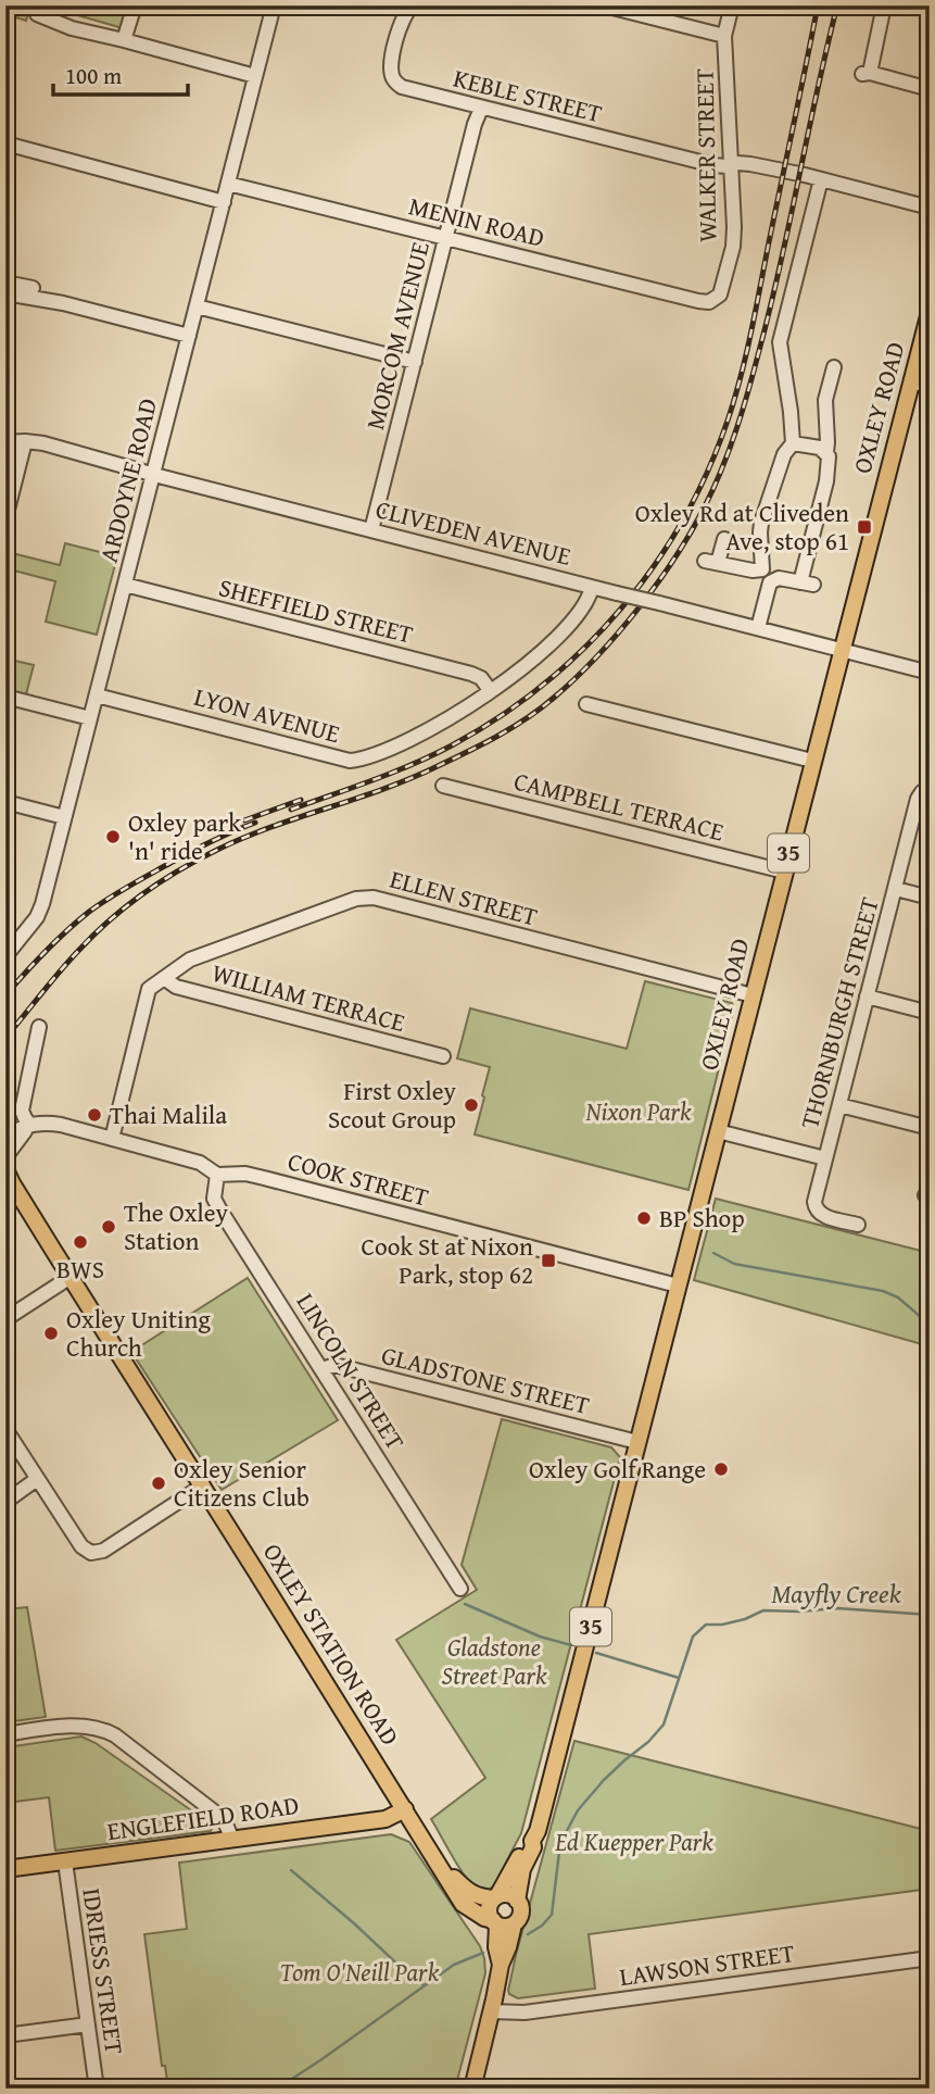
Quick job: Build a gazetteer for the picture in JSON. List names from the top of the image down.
{
  "streets": {
    "main road": [
      "OXLEY ROAD",
      "35",
      "OXLEY STATION ROAD",
      "ENGLEFIELD ROAD"
    ],
    "street": [
      "KEBLE STREET",
      "WALKER STREET",
      "MENIN ROAD",
      "MORCOM AVENUE",
      "ARDOYNE ROAD",
      "CLIVEDEN AVENUE",
      "SHEFFIELD STREET",
      "LYON AVENUE",
      "CAMPBELL TERRACE",
      "ELLEN STREET",
      "WILLIAM TERRACE",
      "THORNBURGH STREET",
      "COOK STREET",
      "LINCOLN STREET",
      "GLADSTONE STREET",
      "LAWSON STREET",
      "IDRIESS STREET"
    ]
  },
  "crossings": [
    ["KEBLE STREET", "WALKER STREET"],
    ["KEBLE STREET", "MORCOM AVENUE"],
    ["WALKER STREET", "MENIN ROAD"],
    ["MENIN ROAD", "MORCOM AVENUE"],
    ["MENIN ROAD", "ARDOYNE ROAD"],
    ["MORCOM AVENUE", "CLIVEDEN AVENUE"],
    ["OXLEY ROAD", "CLIVEDEN AVENUE"],
    ["OXLEY ROAD", "CAMPBELL TERRACE"],
    ["OXLEY ROAD", "35"],
    ["OXLEY ROAD", "ELLEN STREET"],
    ["OXLEY ROAD", "COOK STREET"],
    ["OXLEY ROAD", "GLADSTONE STREET"],
    ["OXLEY ROAD", "OXLEY STATION ROAD"],
    ["ARDOYNE ROAD", "CLIVEDEN AVENUE"],
    ["ARDOYNE ROAD", "SHEFFIELD STREET"],
    ["ARDOYNE ROAD", "LYON AVENUE"],
    ["CLIVEDEN AVENUE", "LYON AVENUE"],
    ["SHEFFIELD STREET", "LYON AVENUE"],
    ["35", "OXLEY STATION ROAD"],
    ["35", "LAWSON STREET"],
    ["ELLEN STREET", "WILLIAM TERRACE"],
    ["ELLEN STREET", "COOK STREET"],
    ["COOK STREET", "LINCOLN STREET"],
    ["LINCOLN STREET", "GLADSTONE STREET"],
    ["OXLEY STATION ROAD", "ENGLEFIELD ROAD"],
    ["ENGLEFIELD ROAD", "IDRIESS STREET"]
  ],
  "water": ["Mayfly Creek"],
  "parks": [
    "Nixon Park",
    "Gladstone Street Park",
    "Ed Kuepper Park",
    "Tom O'Neill Park"
  ],
  "places": {
    "transit": ["Oxley Rd at Cliveden Ave, stop 61", "Cook St at Nixon Park, stop 62"],
    "other": [
      "Oxley park 'n' ride",
      "First Oxley Scout Group",
      "Thai Malila",
      "BP Shop",
      "The Oxley Station",
      "BWS",
      "Oxley Uniting Church",
      "Oxley Golf Range",
      "Oxley Senior Citizens Club"
    ]
  },
  "scale_bar": "100 m"
}
